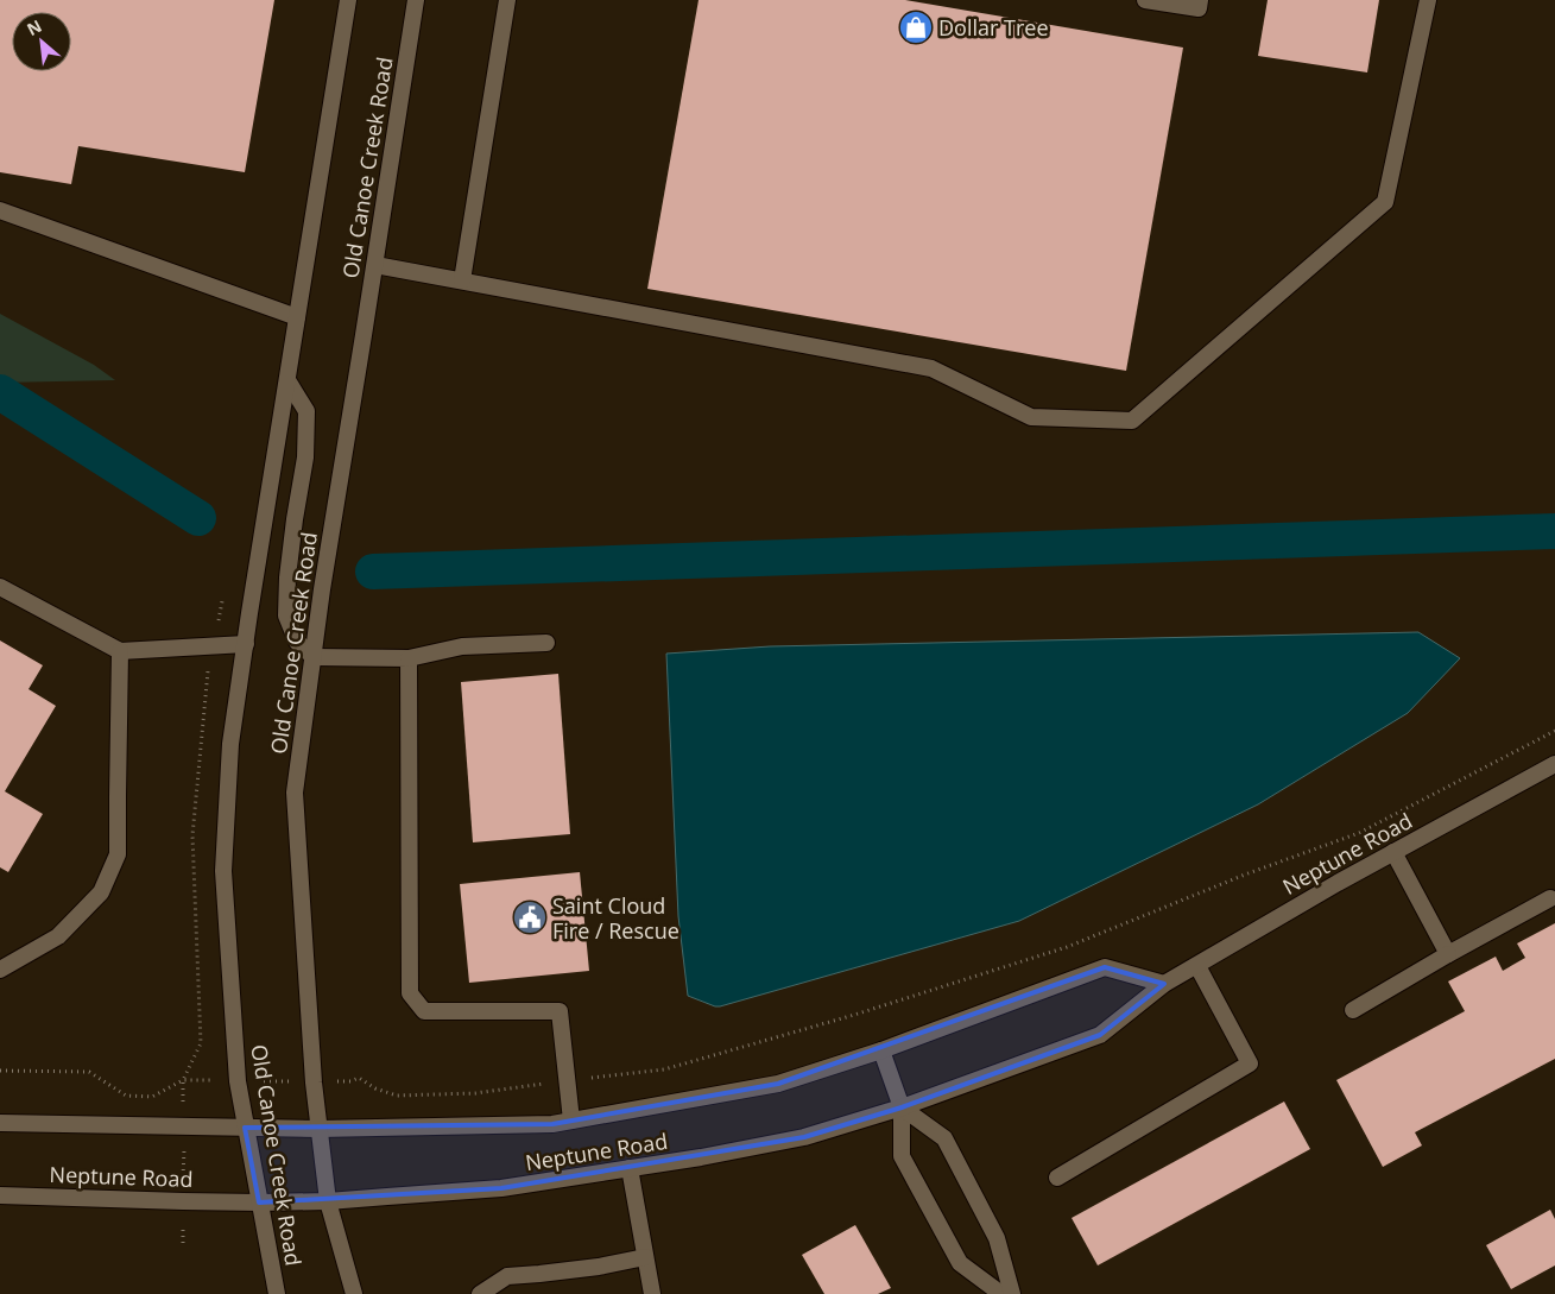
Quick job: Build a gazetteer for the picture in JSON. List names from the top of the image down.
{
  "streets": {
    "main road": ["Old Canoe Creek Road", "Neptune Road"]
  },
  "crossings": [
    ["Old Canoe Creek Road", "Neptune Road"]
  ],
  "places": {
    "shop": ["Dollar Tree"],
    "public building": ["Saint Cloud Fire / Rescue"]
  },
  "north": "top left"
}
